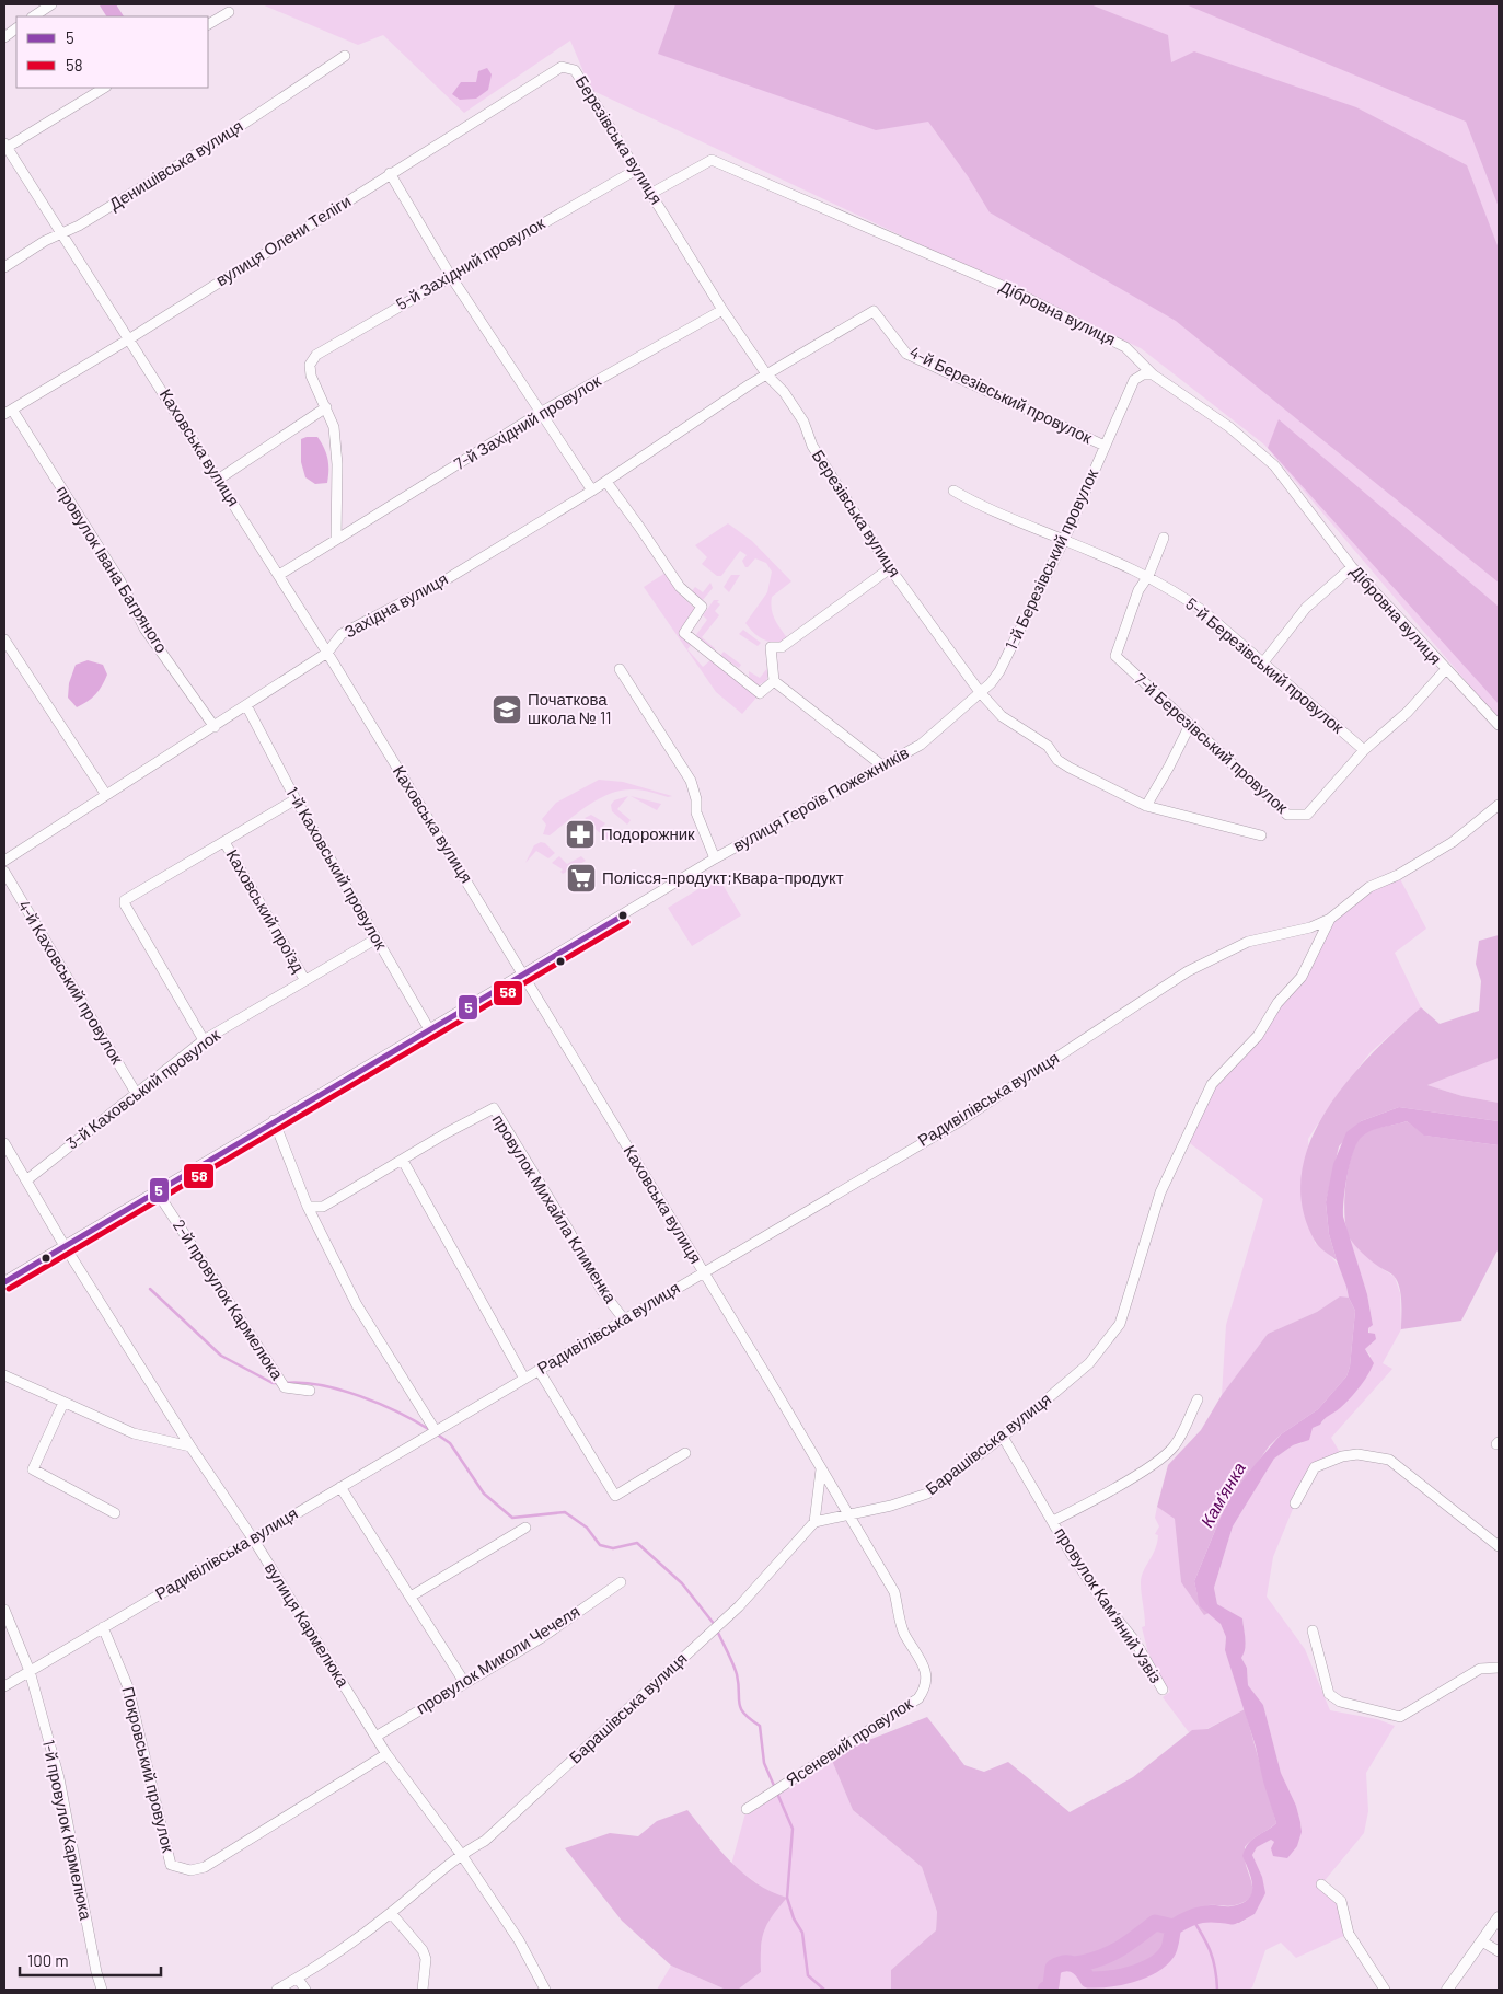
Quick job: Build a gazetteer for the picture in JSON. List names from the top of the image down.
{
  "streets": {
    "street": [
      "Березівська вулиця",
      "Денишівська вулиця",
      "вулиця Олени Теліги",
      "5-й Західний провулок",
      "Дібровна вулиця",
      "4-й Березівський провулок",
      "7-й Західний провулок",
      "Каховська вулиця",
      "1-й Березівський провулок",
      "провулок Івана Багряного",
      "Західна вулиця",
      "5-й Березівський провулок",
      "7-й Березівський провулок",
      "вулиця Героїв Пожежників",
      "1-й Каховський провулок",
      "Каховський проїзд",
      "4-й Каховський провулок",
      "3-й Каховський провулок",
      "Радивілівська вулиця",
      "провулок Михайла Клименка",
      "2-й провулок Кармелюка",
      "Барашівська вулиця",
      "провулок Камʼяний Узвіз",
      "вулиця Кармелюка",
      "провулок Миколи Чечеля",
      "Ясеневий провулок",
      "Покровський провулок",
      "1-й провулок Кармелюка"
    ]
  },
  "crossings": [
    ["Березівська вулиця", "вулиця Олени Теліги"],
    ["Березівська вулиця", "5-й Західний провулок"],
    ["Березівська вулиця", "Дібровна вулиця"],
    ["Березівська вулиця", "4-й Березівський провулок"],
    ["Березівська вулиця", "7-й Західний провулок"],
    ["Березівська вулиця", "1-й Березівський провулок"],
    ["Березівська вулиця", "Західна вулиця"],
    ["Березівська вулиця", "вулиця Героїв Пожежників"],
    ["Денишівська вулиця", "Каховська вулиця"],
    ["вулиця Олени Теліги", "Каховська вулиця"],
    ["вулиця Олени Теліги", "провулок Івана Багряного"],
    ["Дібровна вулиця", "1-й Березівський провулок"],
    ["Дібровна вулиця", "7-й Березівський провулок"],
    ["4-й Березівський провулок", "1-й Березівський провулок"],
    ["4-й Березівський провулок", "Західна вулиця"],
    ["7-й Західний провулок", "Каховська вулиця"],
    ["Каховська вулиця", "Західна вулиця"],
    ["Каховська вулиця", "вулиця Героїв Пожежників"],
    ["Каховська вулиця", "Радивілівська вулиця"],
    ["Каховська вулиця", "Барашівська вулиця"],
    ["Каховська вулиця", "Ясеневий провулок"],
    ["1-й Березівський провулок", "5-й Березівський провулок"],
    ["1-й Березівський провулок", "вулиця Героїв Пожежників"],
    ["провулок Івана Багряного", "Західна вулиця"],
    ["Західна вулиця", "1-й Каховський провулок"],
    ["5-й Березівський провулок", "7-й Березівський провулок"],
    ["вулиця Героїв Пожежників", "1-й Каховський провулок"],
    ["вулиця Героїв Пожежників", "2-й провулок Кармелюка"],
    ["вулиця Героїв Пожежників", "вулиця Кармелюка"],
    ["1-й Каховський провулок", "3-й Каховський провулок"],
    ["Каховський проїзд", "3-й Каховський провулок"],
    ["4-й Каховський провулок", "3-й Каховський провулок"],
    ["3-й Каховський провулок", "вулиця Кармелюка"],
    ["Радивілівська вулиця", "провулок Михайла Клименка"],
    ["Радивілівська вулиця", "Барашівська вулиця"],
    ["Радивілівська вулиця", "вулиця Кармелюка"],
    ["Радивілівська вулиця", "Покровський провулок"],
    ["Радивілівська вулиця", "1-й провулок Кармелюка"],
    ["Барашівська вулиця", "провулок Камʼяний Узвіз"],
    ["Барашівська вулиця", "вулиця Кармелюка"],
    ["Барашівська вулиця", "Ясеневий провулок"],
    ["вулиця Кармелюка", "провулок Миколи Чечеля"],
    ["вулиця Кармелюка", "Покровський провулок"]
  ],
  "water": ["Кам'янка"],
  "places": {
    "school or university": ["Початкова школа № 11"],
    "pharmacy": ["Подорожник"],
    "supermarket": ["Полісся-продукт;Квара-продукт"]
  },
  "lines": ["transit line 5", "transit line 58"],
  "legend": ["5", "58"],
  "scale_bar": "100 m"
}
